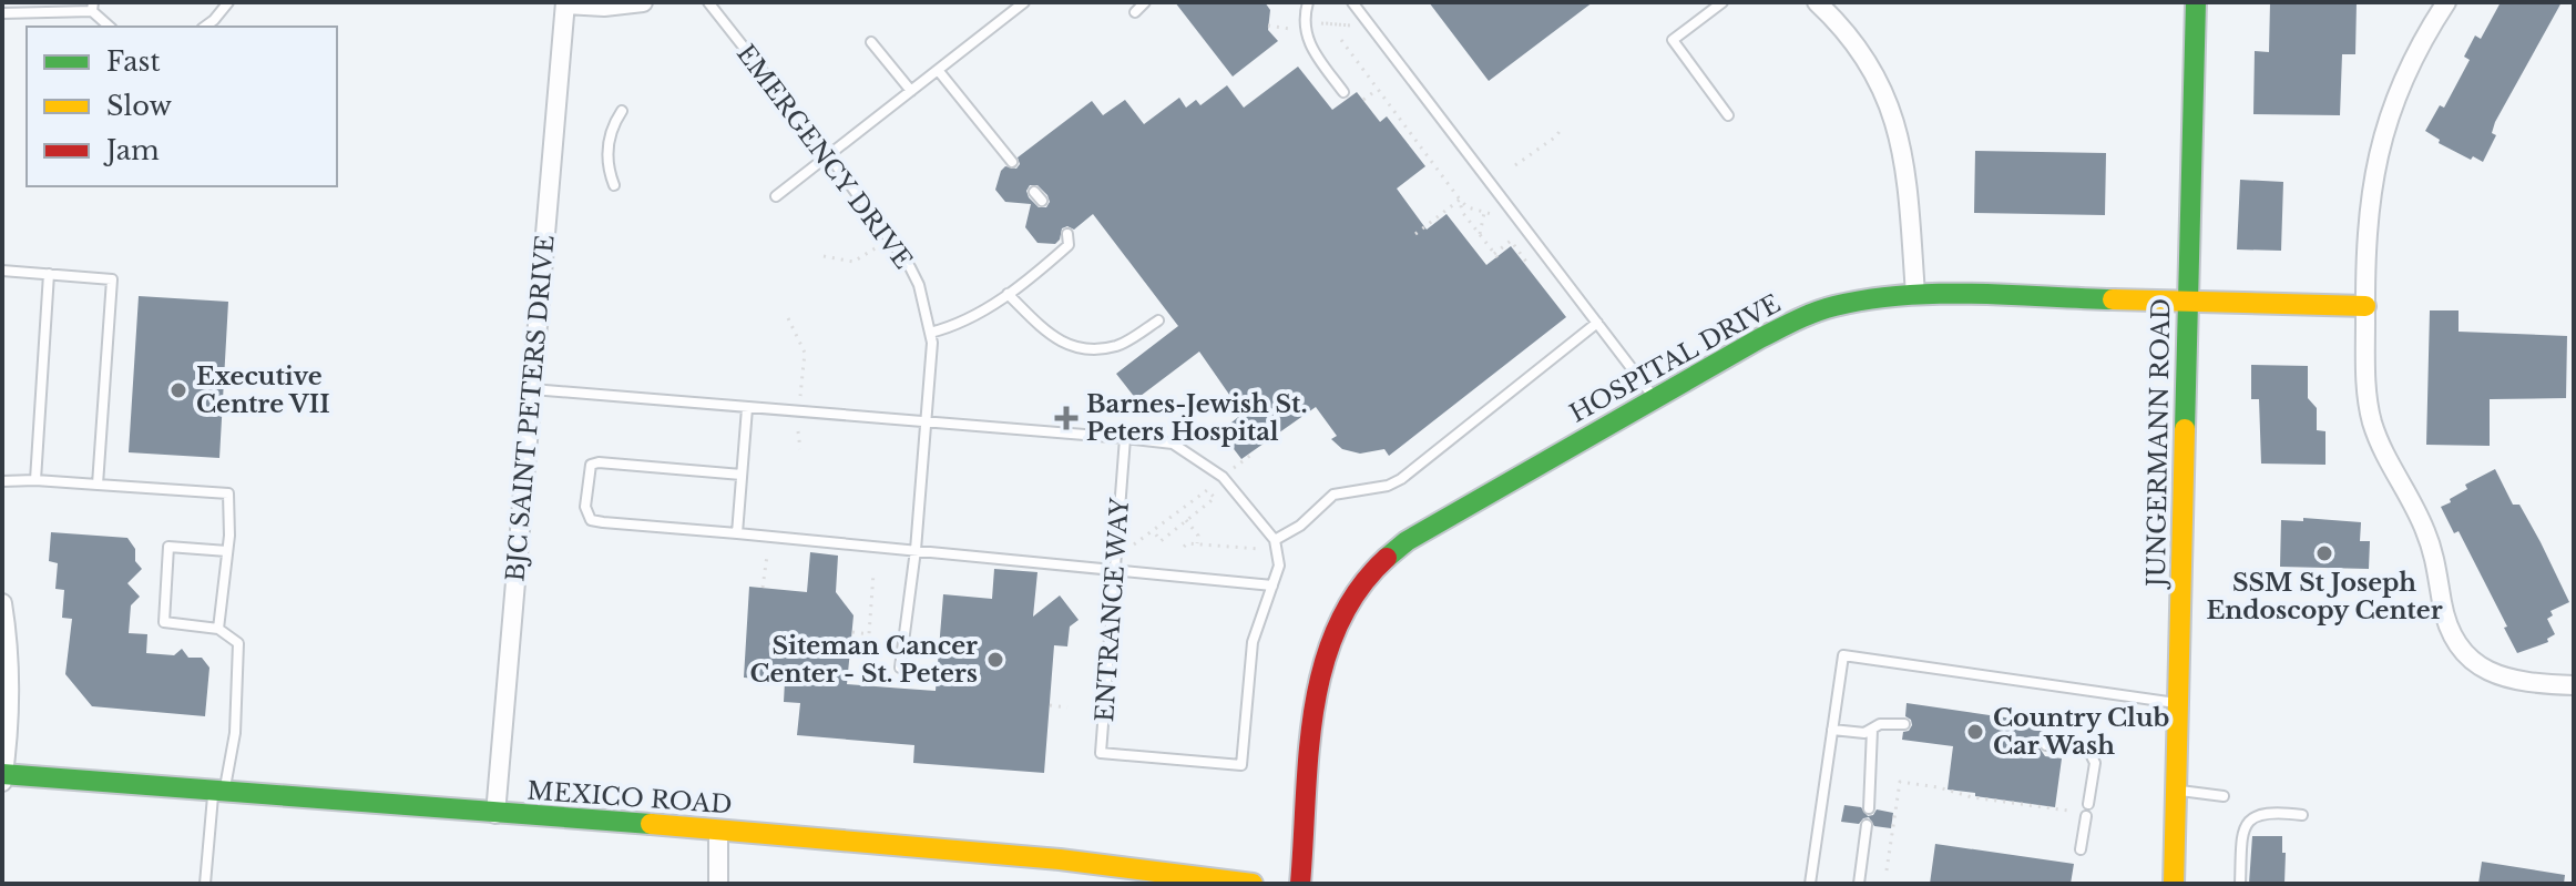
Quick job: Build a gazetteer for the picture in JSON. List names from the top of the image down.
{
  "streets": {
    "street": [
      "HOSPITAL DRIVE",
      "BJC SAINT PETERS DRIVE",
      "JUNGERMANN ROAD",
      "MEXICO ROAD"
    ],
    "lane": ["EMERGENCY DRIVE", "ENTRANCE WAY"]
  },
  "crossings": [
    ["HOSPITAL DRIVE", "JUNGERMANN ROAD"],
    ["BJC SAINT PETERS DRIVE", "MEXICO ROAD"]
  ],
  "places": {
    "other": [
      "Executive Centre VII",
      "SSM St Joseph Endoscopy Center",
      "Siteman Cancer Center - St. Peters",
      "Country Club Car Wash"
    ],
    "health": ["Barnes-Jewish St. Peters Hospital"]
  },
  "legend": ["Fast", "Slow", "Jam"]
}
